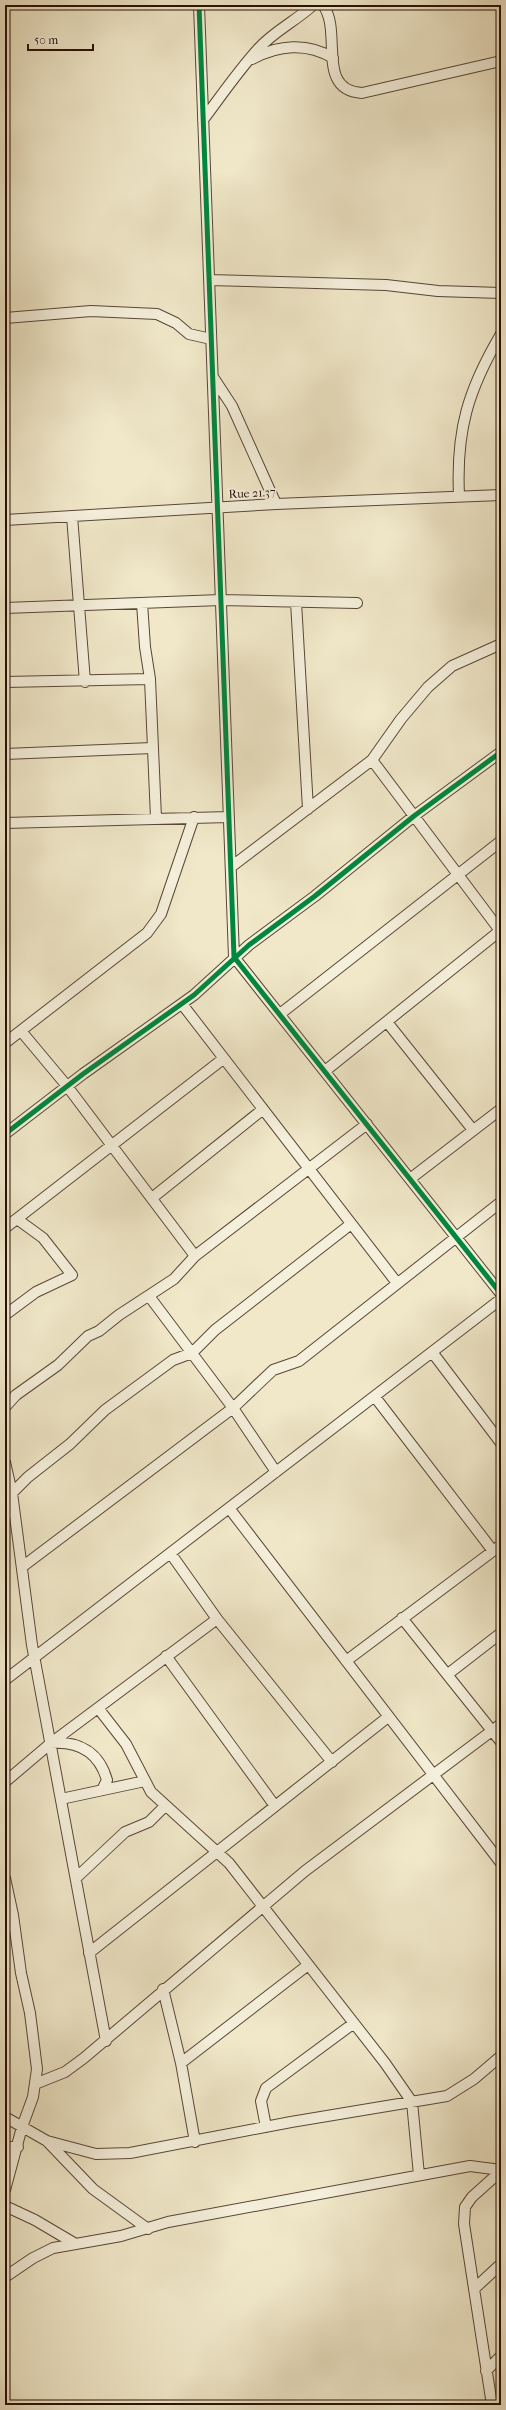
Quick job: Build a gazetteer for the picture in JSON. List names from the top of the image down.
{
  "streets": {
    "street": ["Rue 21.37"]
  },
  "scale_bar": "50 m"
}
